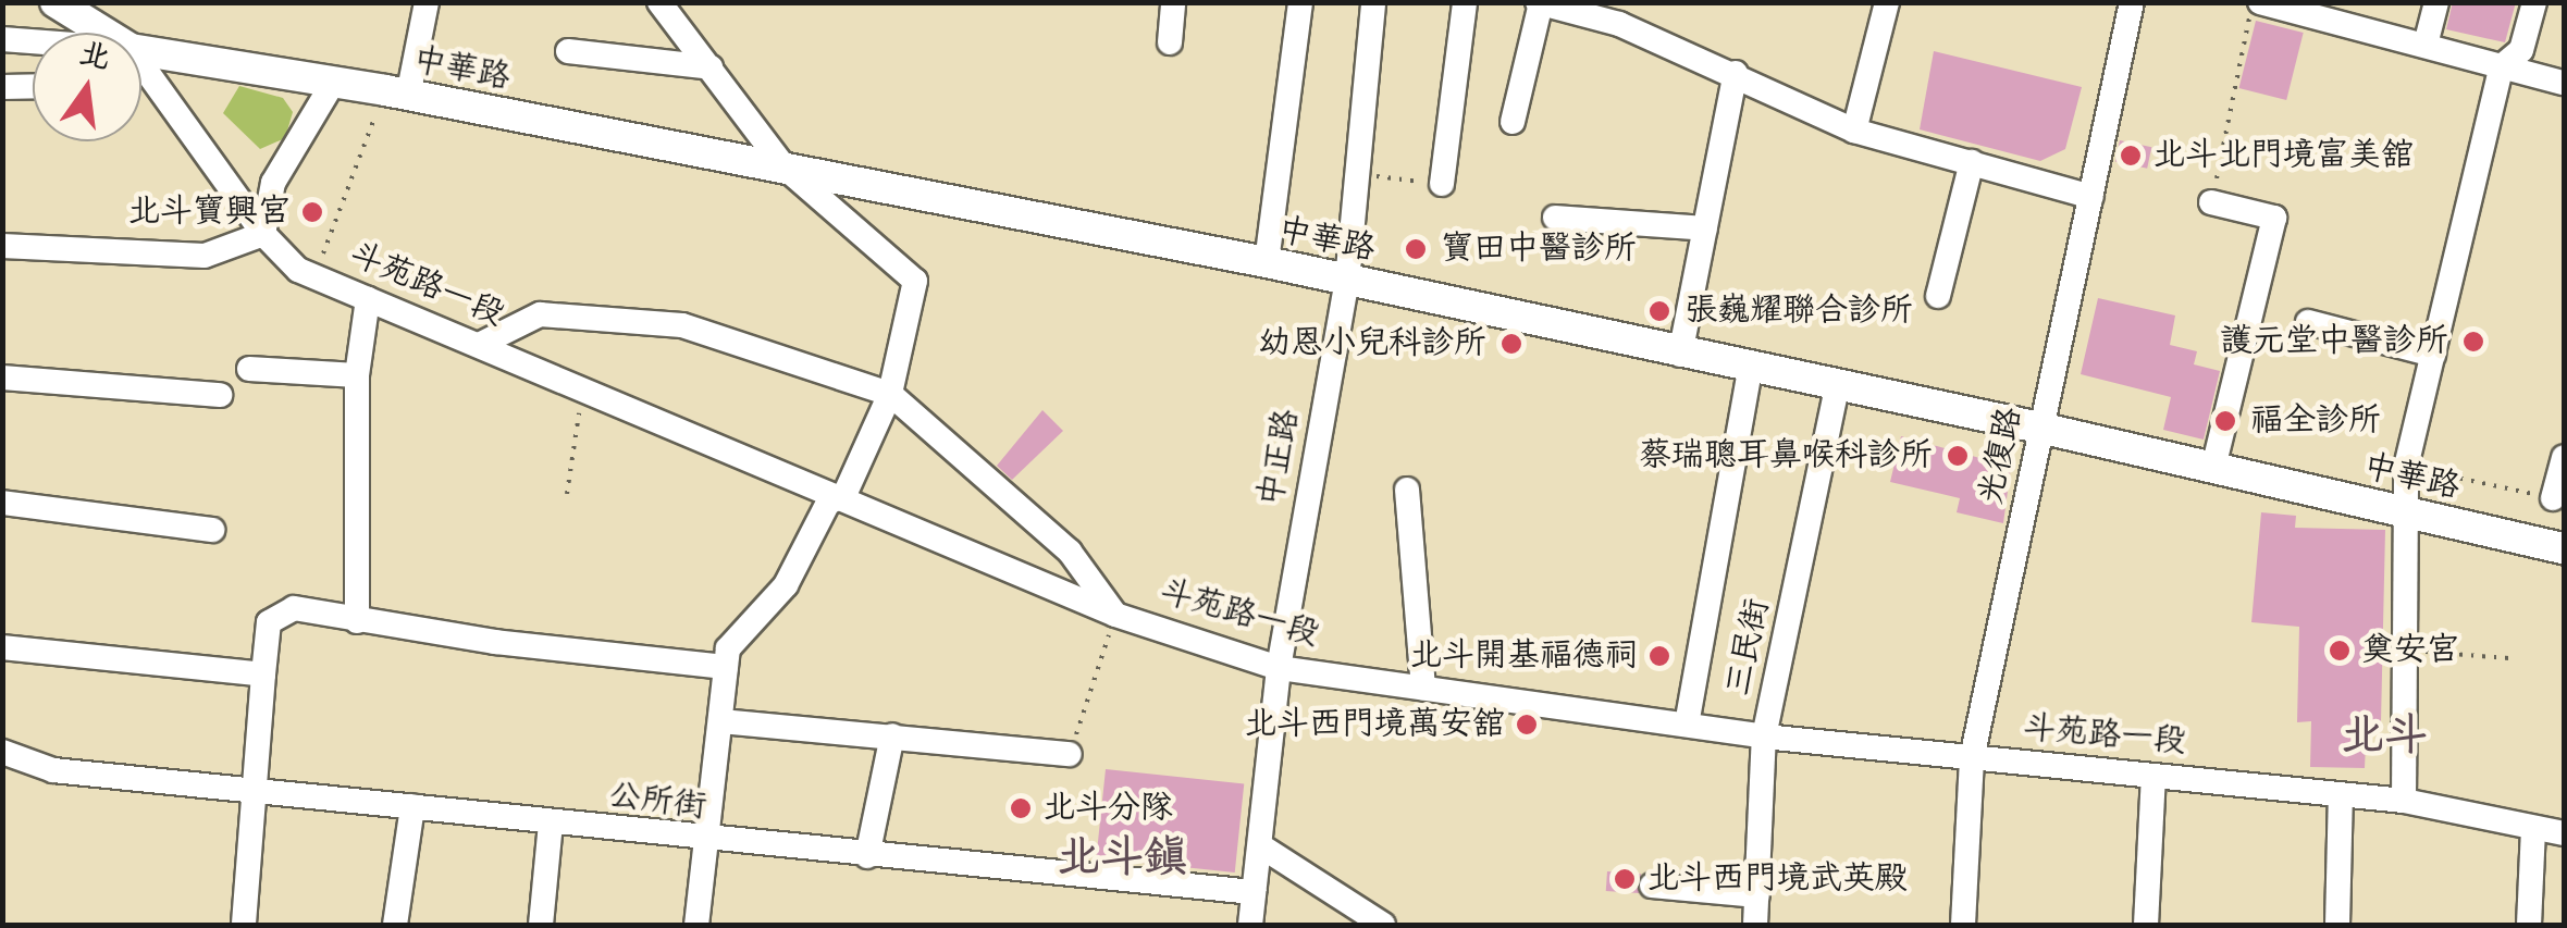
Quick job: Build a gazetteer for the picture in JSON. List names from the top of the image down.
{
  "streets": {
    "main road": ["中華路", "斗苑路一段"],
    "street": [
      "光復路",
      "中正路",
      "三民街",
      "公所街"
    ]
  },
  "crossings": [
    ["中華路", "光復路"],
    ["中華路", "中正路"],
    ["中華路", "三民街"],
    ["斗苑路一段", "光復路"],
    ["斗苑路一段", "中正路"],
    ["斗苑路一段", "三民街"],
    ["中正路", "公所街"]
  ],
  "districts": ["北斗", "北斗鎮"],
  "places": [
    "北斗北門境富美舘",
    "北斗寶興宮",
    "寶田中醫診所",
    "張巍耀聯合診所",
    "護元堂中醫診所",
    "幼恩小兒科診所",
    "福全診所",
    "蔡瑞聰耳鼻喉科診所",
    "奠安宮",
    "北斗開基福德祠",
    "北斗西門境萬安舘",
    "北斗分隊",
    "北斗西門境武英殿"
  ],
  "north": "top"
}
